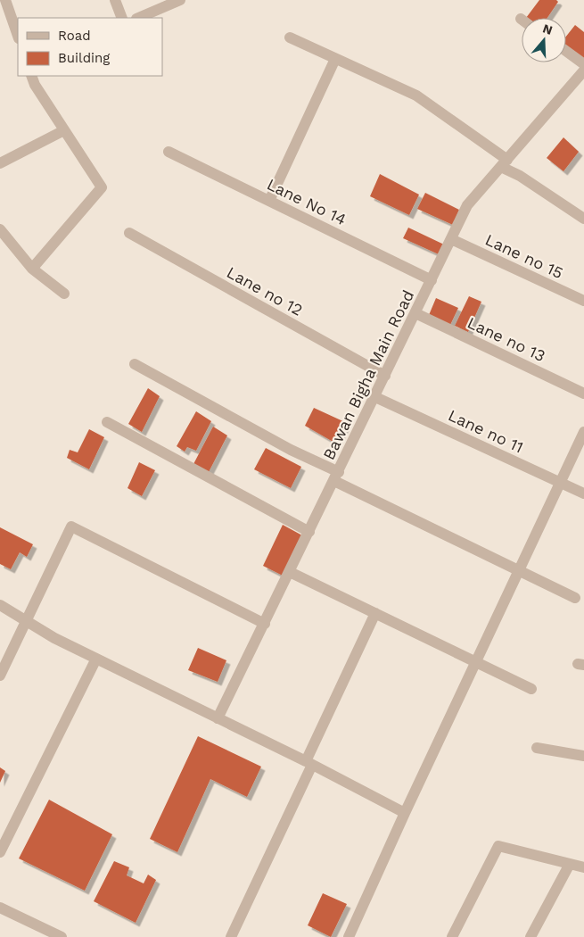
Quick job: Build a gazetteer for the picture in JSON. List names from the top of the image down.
{
  "streets": {
    "street": [
      "Lane No 14",
      "Lane no 15",
      "Lane no 12",
      "Lane no 13",
      "Bawan Bigha Main Road",
      "Lane no 11"
    ]
  },
  "crossings": [
    ["Lane No 14", "Bawan Bigha Main Road"],
    ["Lane no 15", "Bawan Bigha Main Road"],
    ["Lane no 12", "Bawan Bigha Main Road"],
    ["Lane no 13", "Bawan Bigha Main Road"],
    ["Bawan Bigha Main Road", "Lane no 11"]
  ],
  "legend": ["Road", "Building"],
  "north": "top"
}
